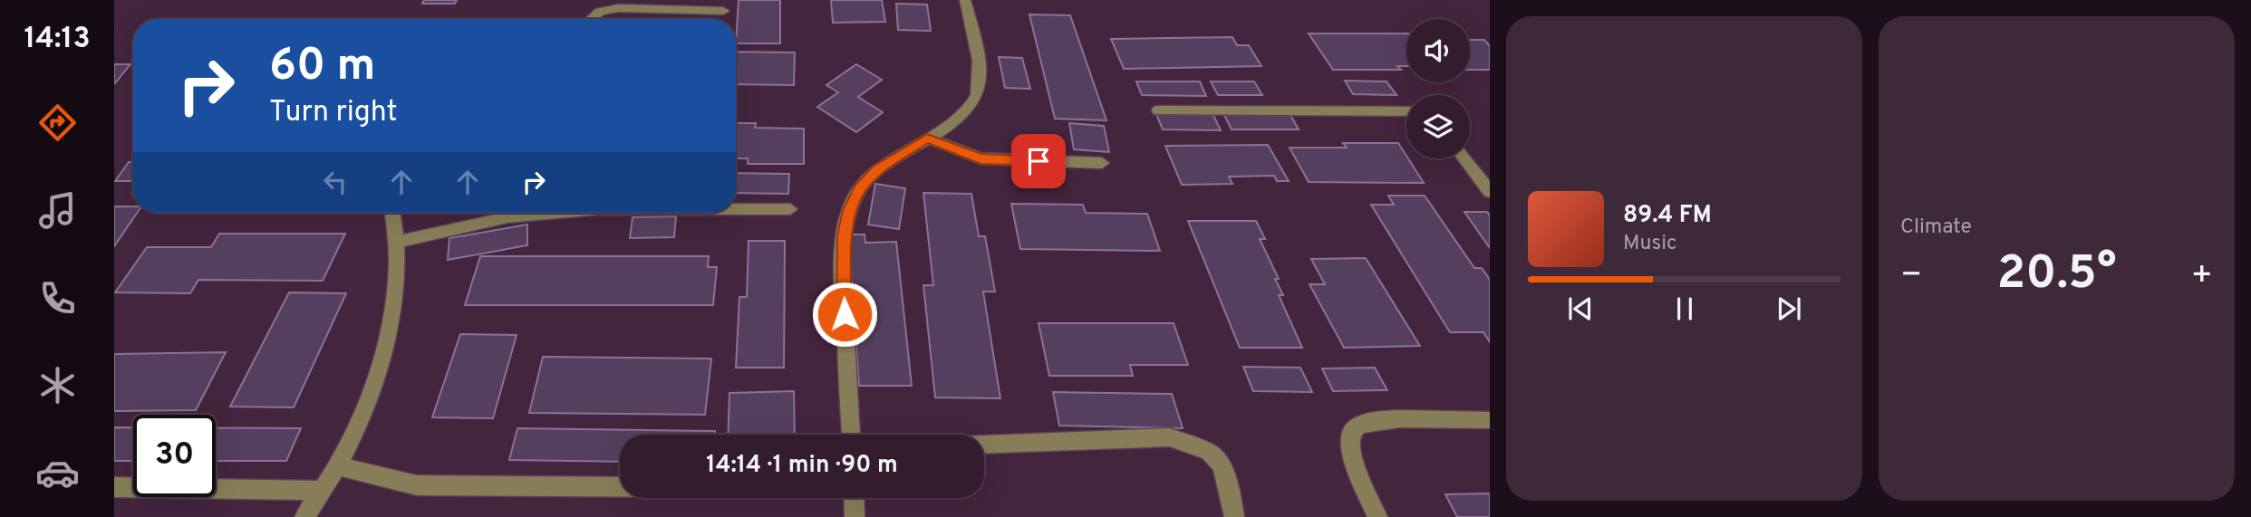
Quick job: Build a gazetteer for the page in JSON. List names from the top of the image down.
{
  "page": {
    "tabs": "14:13",
    "tile": "Climate",
    "turn": ["60 m", "Turn right"],
    "song": ["89.4 FM", "Music"],
    "heat": ["−", "20.5°", "+"],
    "limit": "30",
    "trip": "14:14 · 1 min · 90 m"
  }
}
